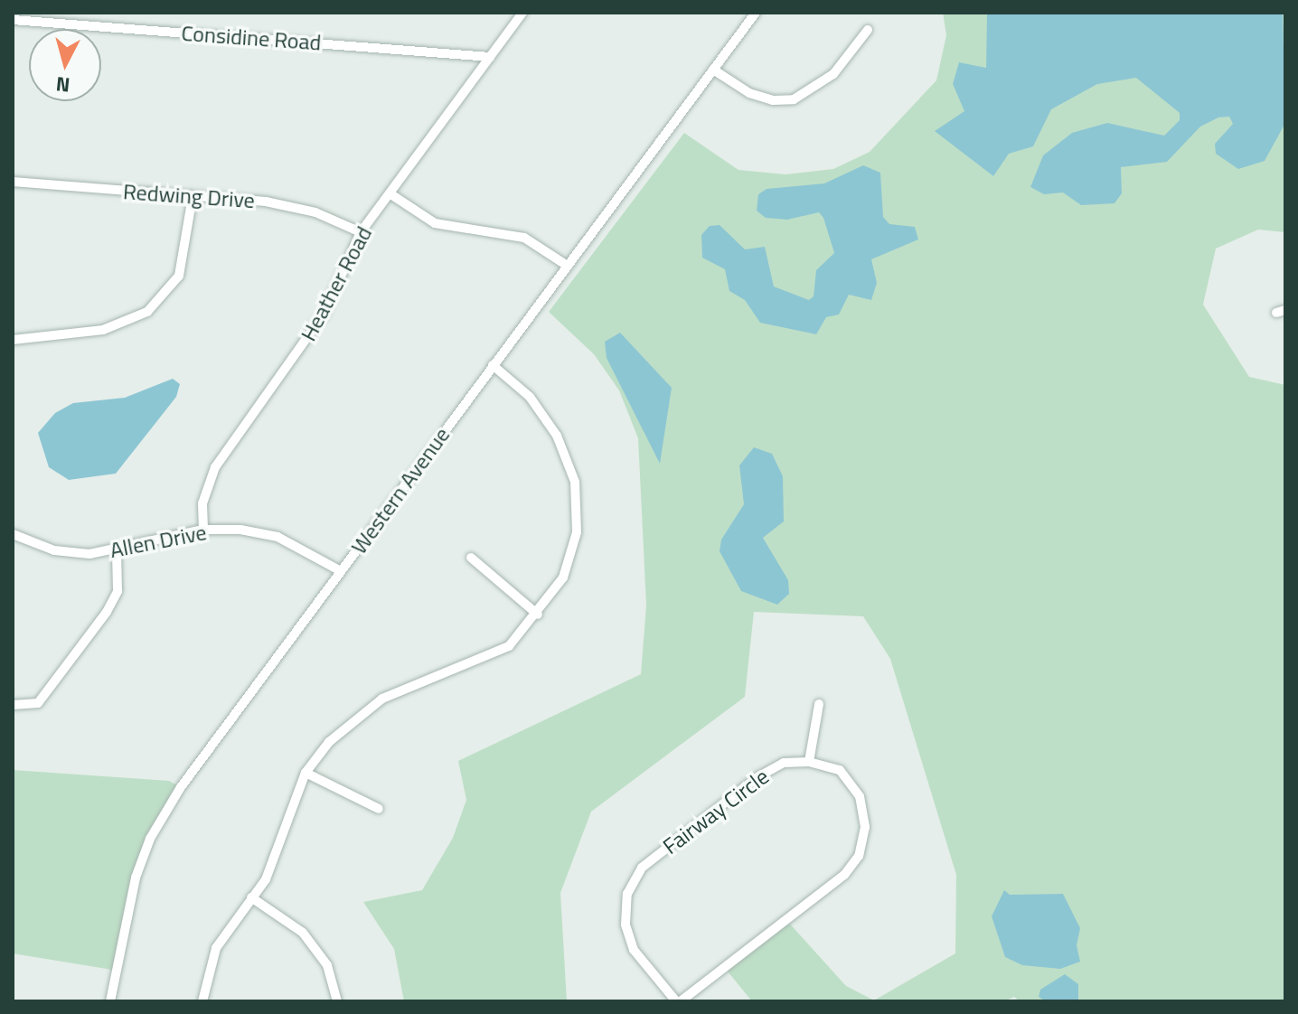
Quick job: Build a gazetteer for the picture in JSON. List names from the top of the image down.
{
  "streets": {
    "street": [
      "Considine Road",
      "Redwing Drive",
      "Heather Road",
      "Western Avenue",
      "Allen Drive",
      "Fairway Circle"
    ]
  },
  "crossings": [
    ["Considine Road", "Heather Road"],
    ["Redwing Drive", "Heather Road"],
    ["Heather Road", "Allen Drive"],
    ["Western Avenue", "Allen Drive"]
  ],
  "north": "bottom"
}
